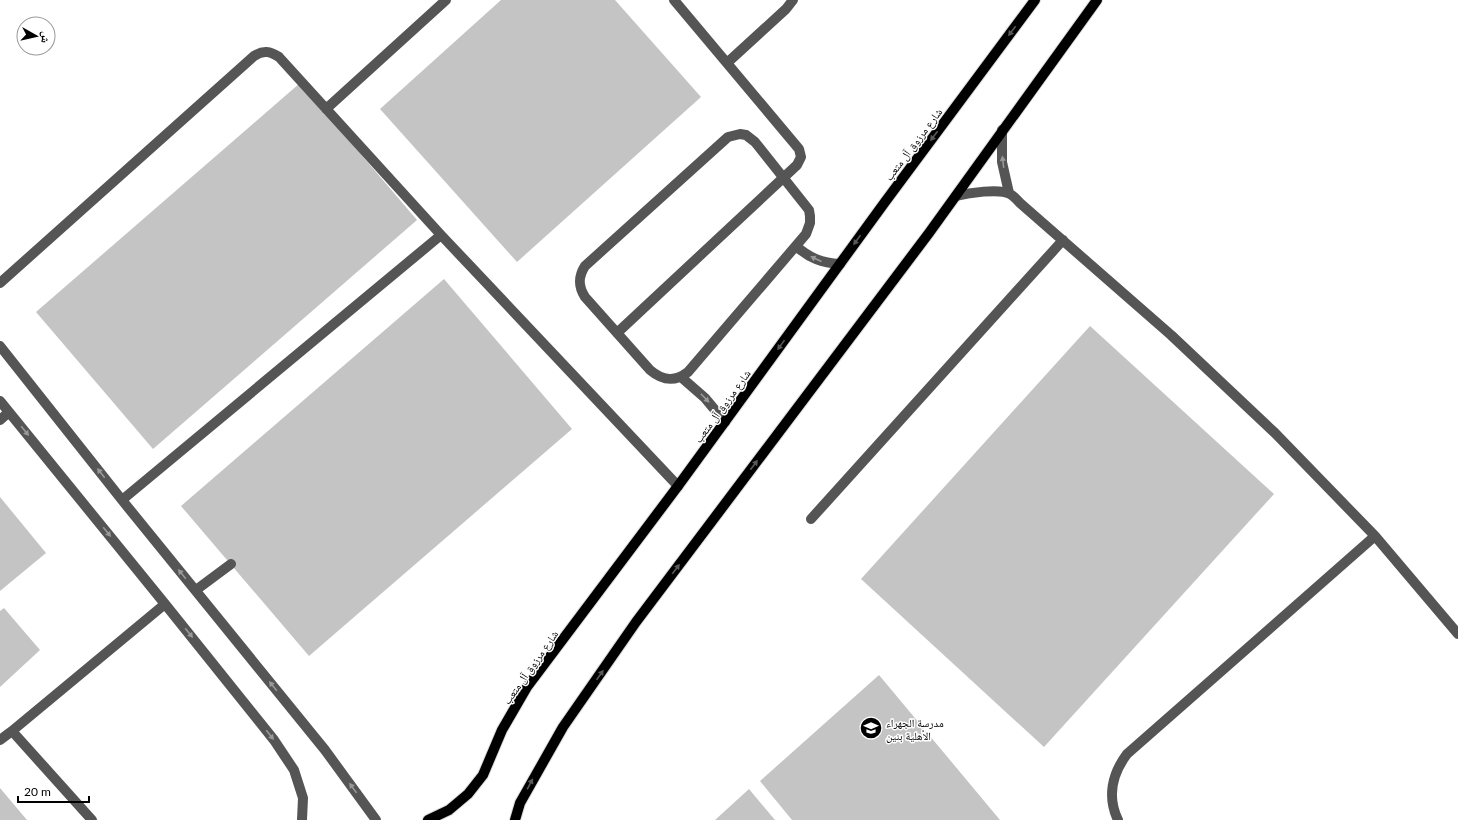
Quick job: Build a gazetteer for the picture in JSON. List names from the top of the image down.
{
  "streets": {
    "main road": ["شارع مرزوق آل متعب"]
  },
  "places": {
    "school or university": ["مدرسة الجهراء الأهلية بنين"]
  },
  "scale_bar": "20 m",
  "north": "right"
}
